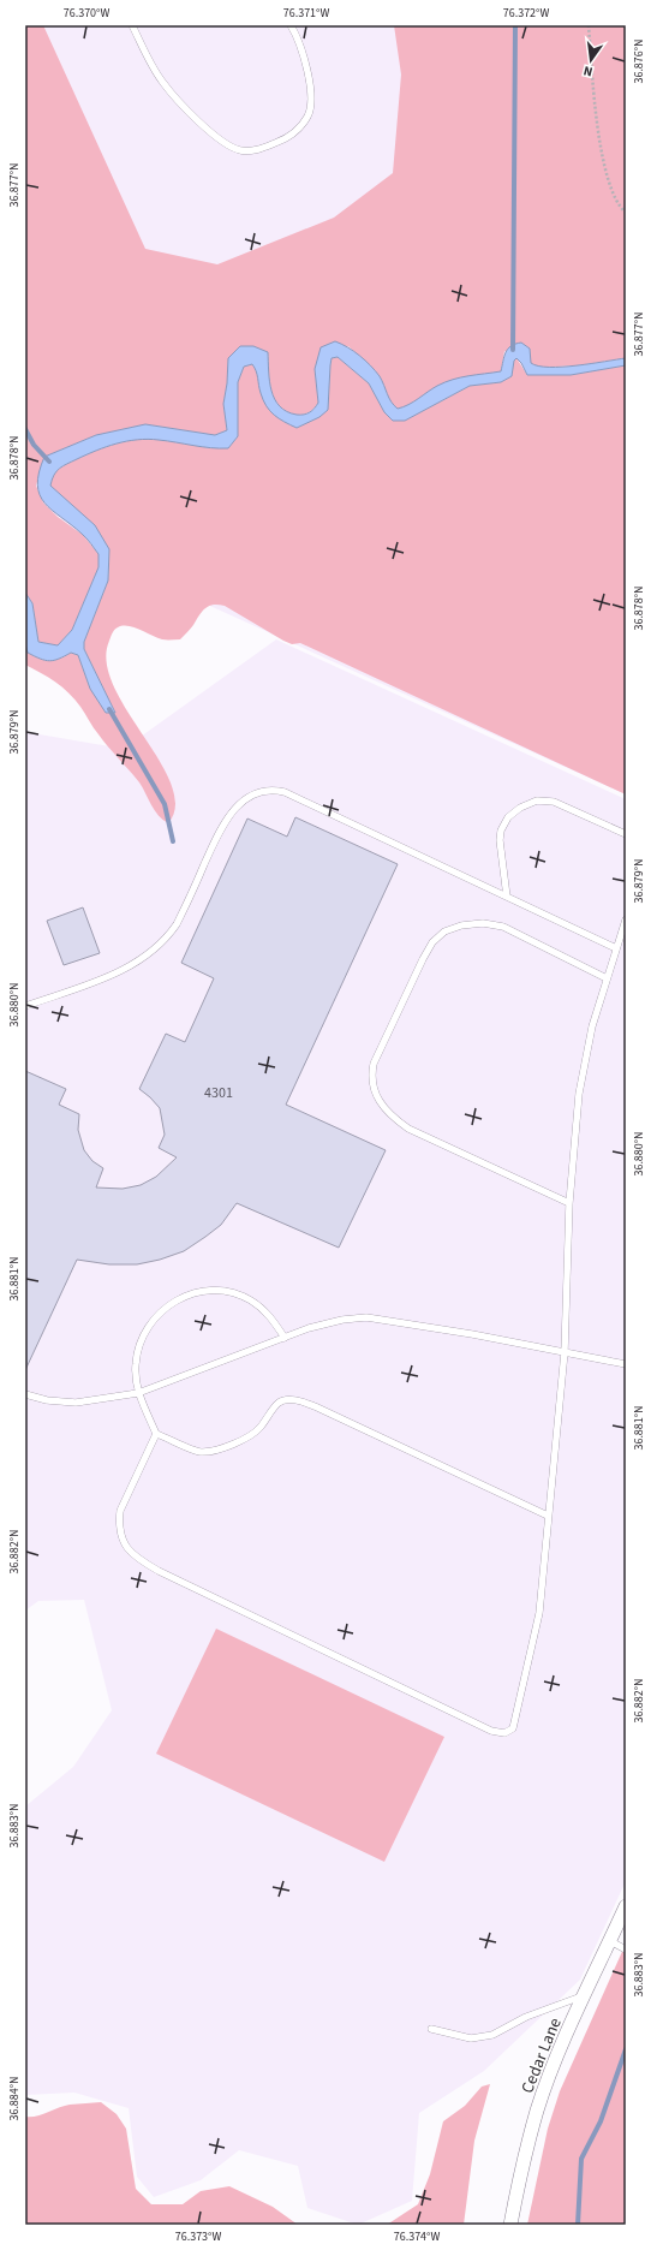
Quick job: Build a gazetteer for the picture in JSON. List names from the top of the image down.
{
  "streets": {
    "street": ["Cedar Lane"]
  },
  "house_numbers": ["4301"],
  "north": "bottom",
  "coordinates": [
    "76.370°W",
    "76.371°W",
    "76.372°W",
    "36.876°N",
    "36.877°N",
    "36.878°N",
    "36.879°N",
    "36.880°N",
    "36.881°N",
    "36.882°N",
    "36.883°N",
    "36.884°N",
    "76.373°W",
    "76.374°W"
  ]
}
